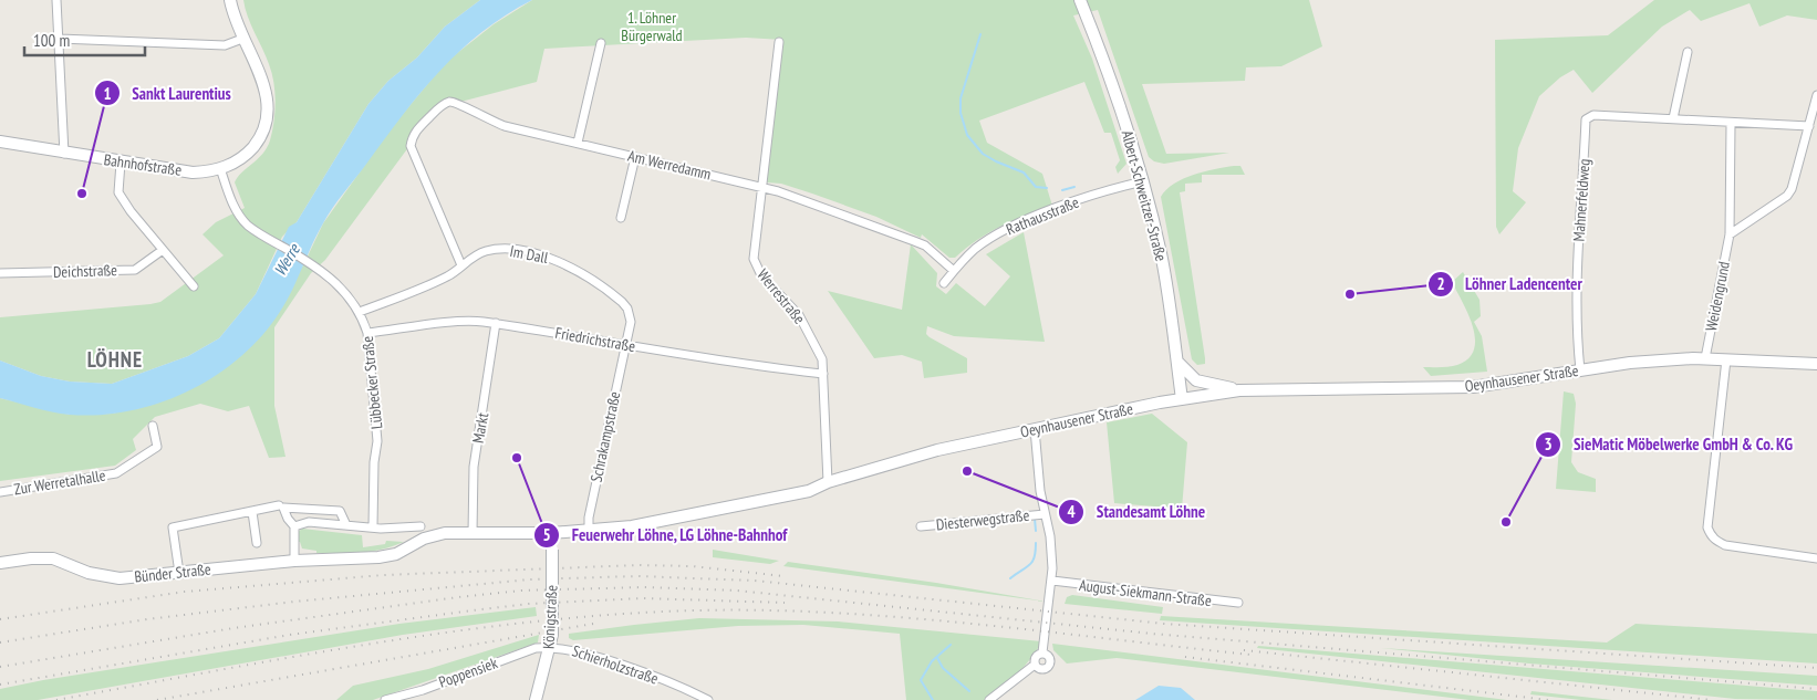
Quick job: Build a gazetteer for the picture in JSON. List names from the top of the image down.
{
  "streets": {
    "main road": [
      "Bahnhofstraße",
      "Albert-Schweitzer-Straße",
      "Oeynhausener Straße",
      "Bünder Straße",
      "Königstraße"
    ],
    "street": [
      "Am Werredamm",
      "Mahnerfeldweg",
      "Rathausstraße",
      "Im Dall",
      "Deichstraße",
      "Werrestraße",
      "Weidengrund",
      "Friedrichstraße",
      "Lübbecker Straße",
      "Markt",
      "Schrakampstraße",
      "Zur Werretalhalle",
      "Diesterwegstraße",
      "August-Siekmann-Straße",
      "Schierholzstraße",
      "Poppensiek"
    ]
  },
  "crossings": [
    ["Bahnhofstraße", "Lübbecker Straße"],
    ["Am Werredamm", "Im Dall"],
    ["Am Werredamm", "Werrestraße"],
    ["Albert-Schweitzer-Straße", "Rathausstraße"],
    ["Albert-Schweitzer-Straße", "Oeynhausener Straße"],
    ["Mahnerfeldweg", "Weidengrund"],
    ["Mahnerfeldweg", "Oeynhausener Straße"],
    ["Im Dall", "Friedrichstraße"],
    ["Im Dall", "Lübbecker Straße"],
    ["Im Dall", "Schrakampstraße"],
    ["Werrestraße", "Friedrichstraße"],
    ["Werrestraße", "Oeynhausener Straße"],
    ["Weidengrund", "Oeynhausener Straße"],
    ["Friedrichstraße", "Lübbecker Straße"],
    ["Friedrichstraße", "Markt"],
    ["Friedrichstraße", "Schrakampstraße"],
    ["Oeynhausener Straße", "Markt"],
    ["Oeynhausener Straße", "Schrakampstraße"],
    ["Oeynhausener Straße", "Bünder Straße"],
    ["Oeynhausener Straße", "Königstraße"],
    ["Königstraße", "Schierholzstraße"],
    ["Königstraße", "Poppensiek"],
    ["Schierholzstraße", "Poppensiek"]
  ],
  "districts": ["LÖHNE"],
  "water": ["Werre"],
  "parks": ["1. Löhner Bürgerwald"],
  "places": [
    "Sankt Laurentius",
    "Löhner Ladencenter",
    "Feuerwehr Löhne, LG Löhne-Bahnhof",
    "Standesamt Löhne",
    "SieMatic Möbelwerke GmbH & Co. KG"
  ],
  "scale_bar": "100 m"
}
